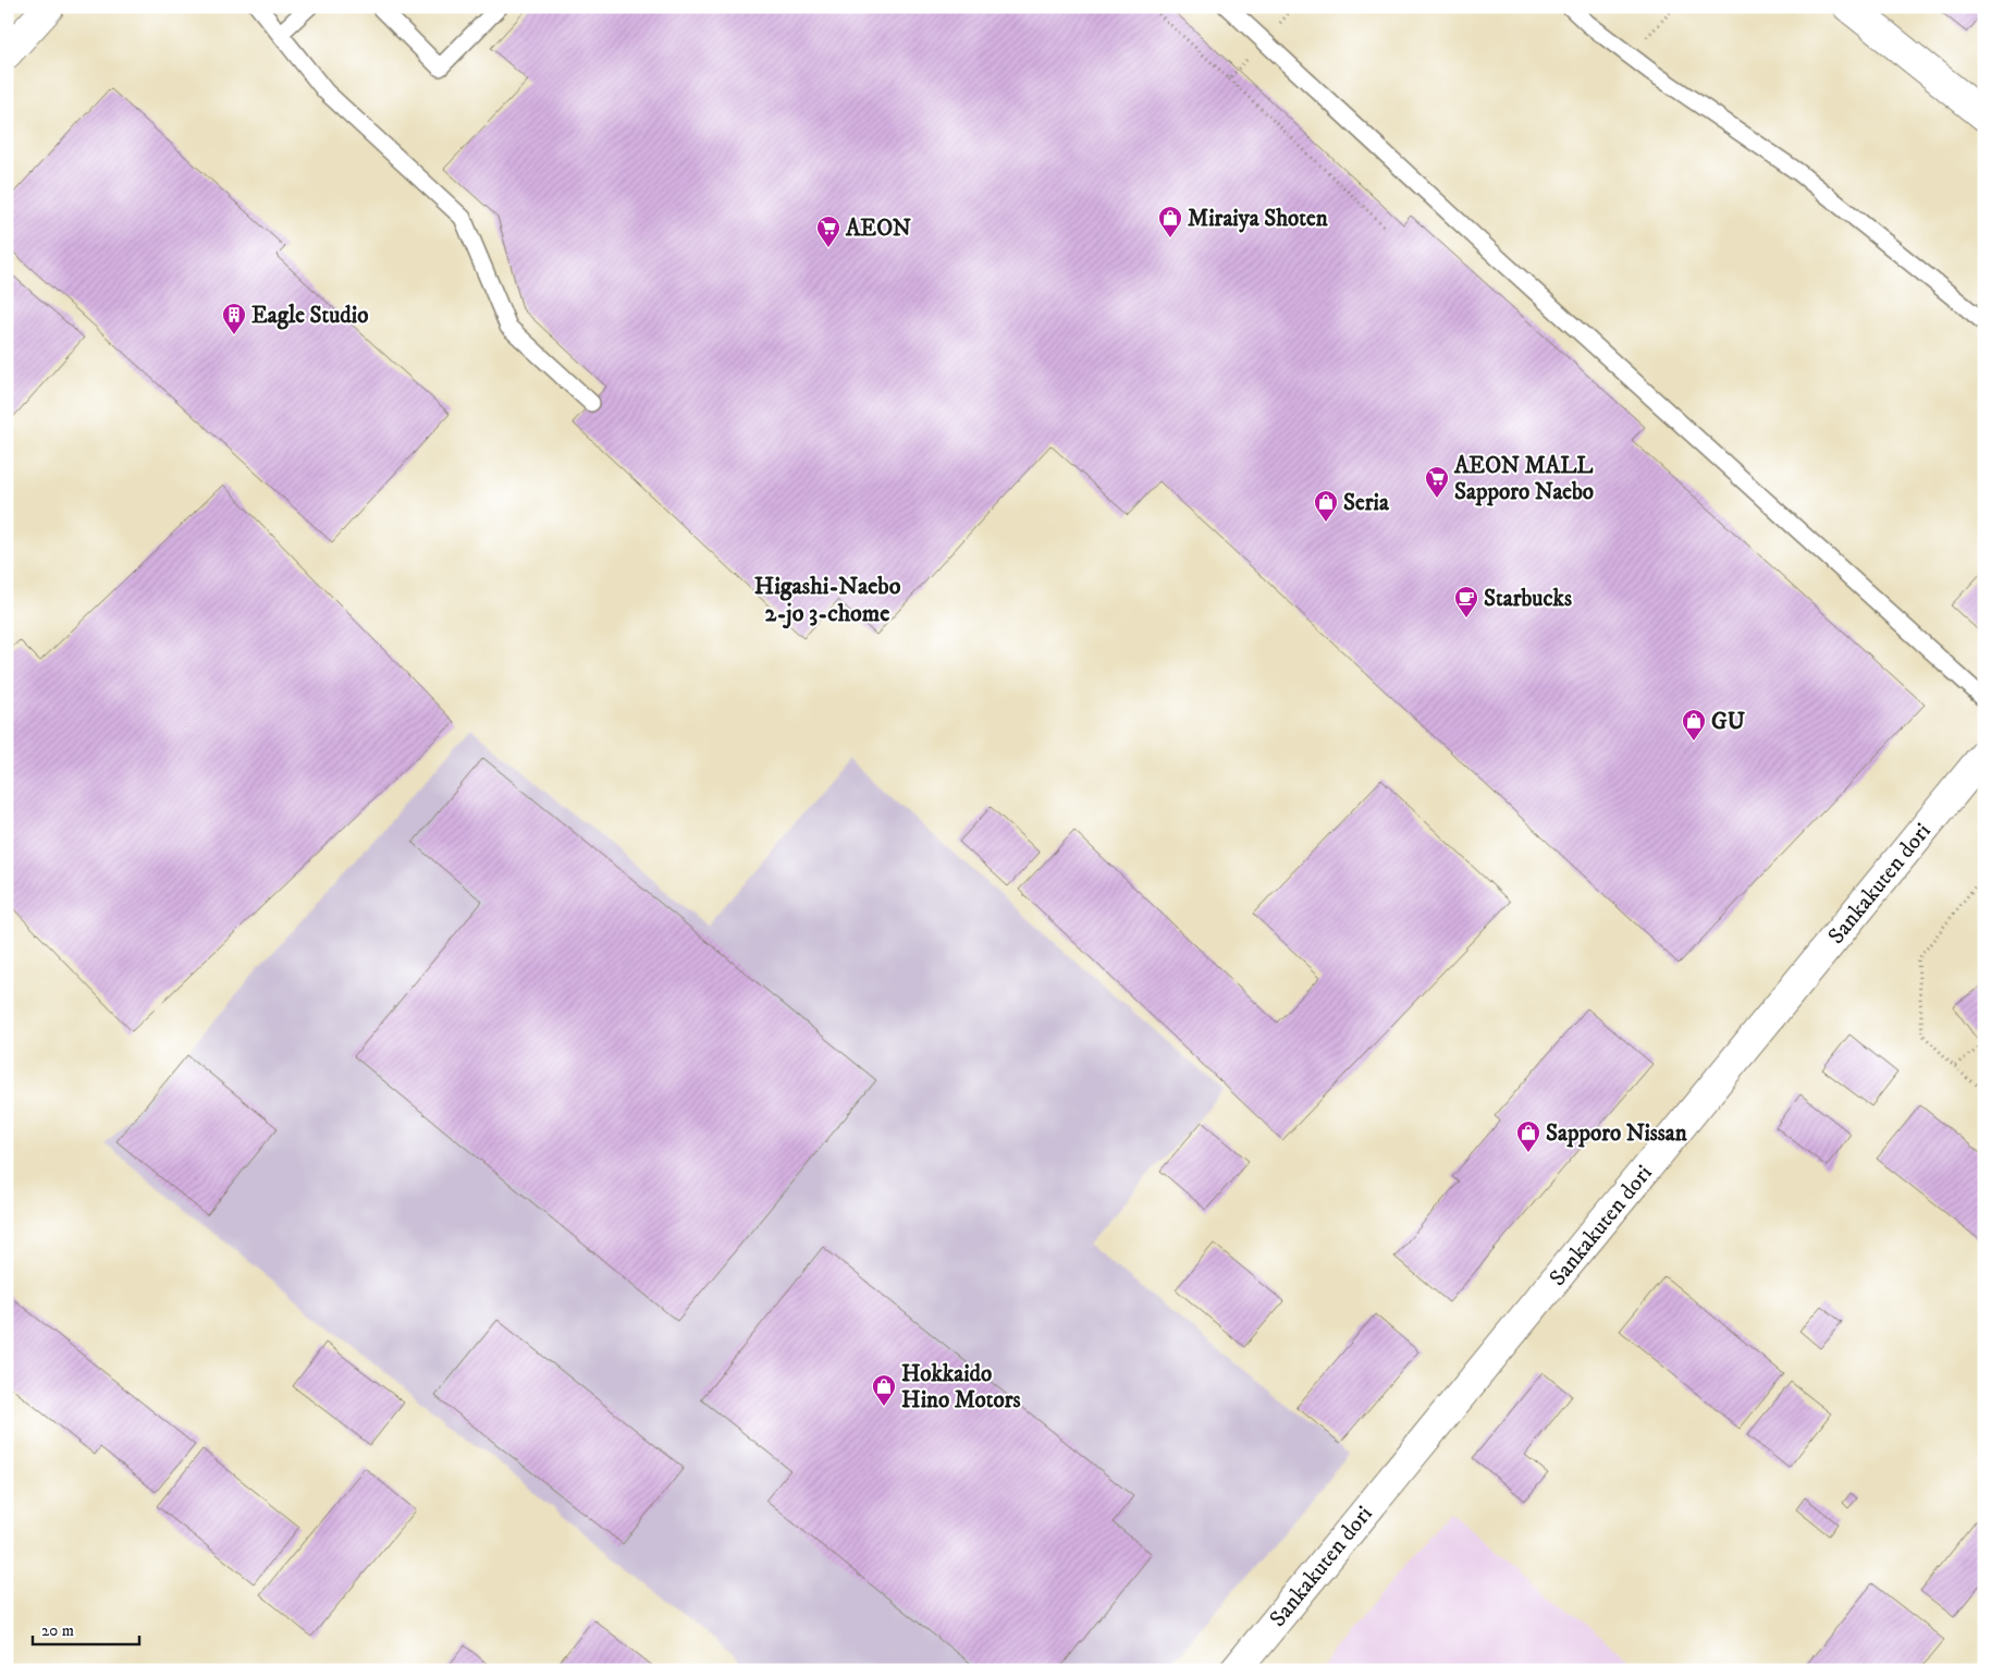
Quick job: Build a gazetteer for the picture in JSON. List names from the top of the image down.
{
  "streets": {
    "main road": ["Sankakuten dori"]
  },
  "districts": ["Higashi-Naebo 2-jo 3-chome"],
  "places": {
    "shop": [
      "Miraiya Shoten",
      "Seria",
      "GU",
      "Sapporo Nissan",
      "Hokkaido Hino Motors"
    ],
    "supermarket": ["AEON", "AEON MALL Sapporo Naebo"],
    "building": ["Eagle Studio"],
    "cafe": ["Starbucks"]
  },
  "scale_bar": "20 m"
}
